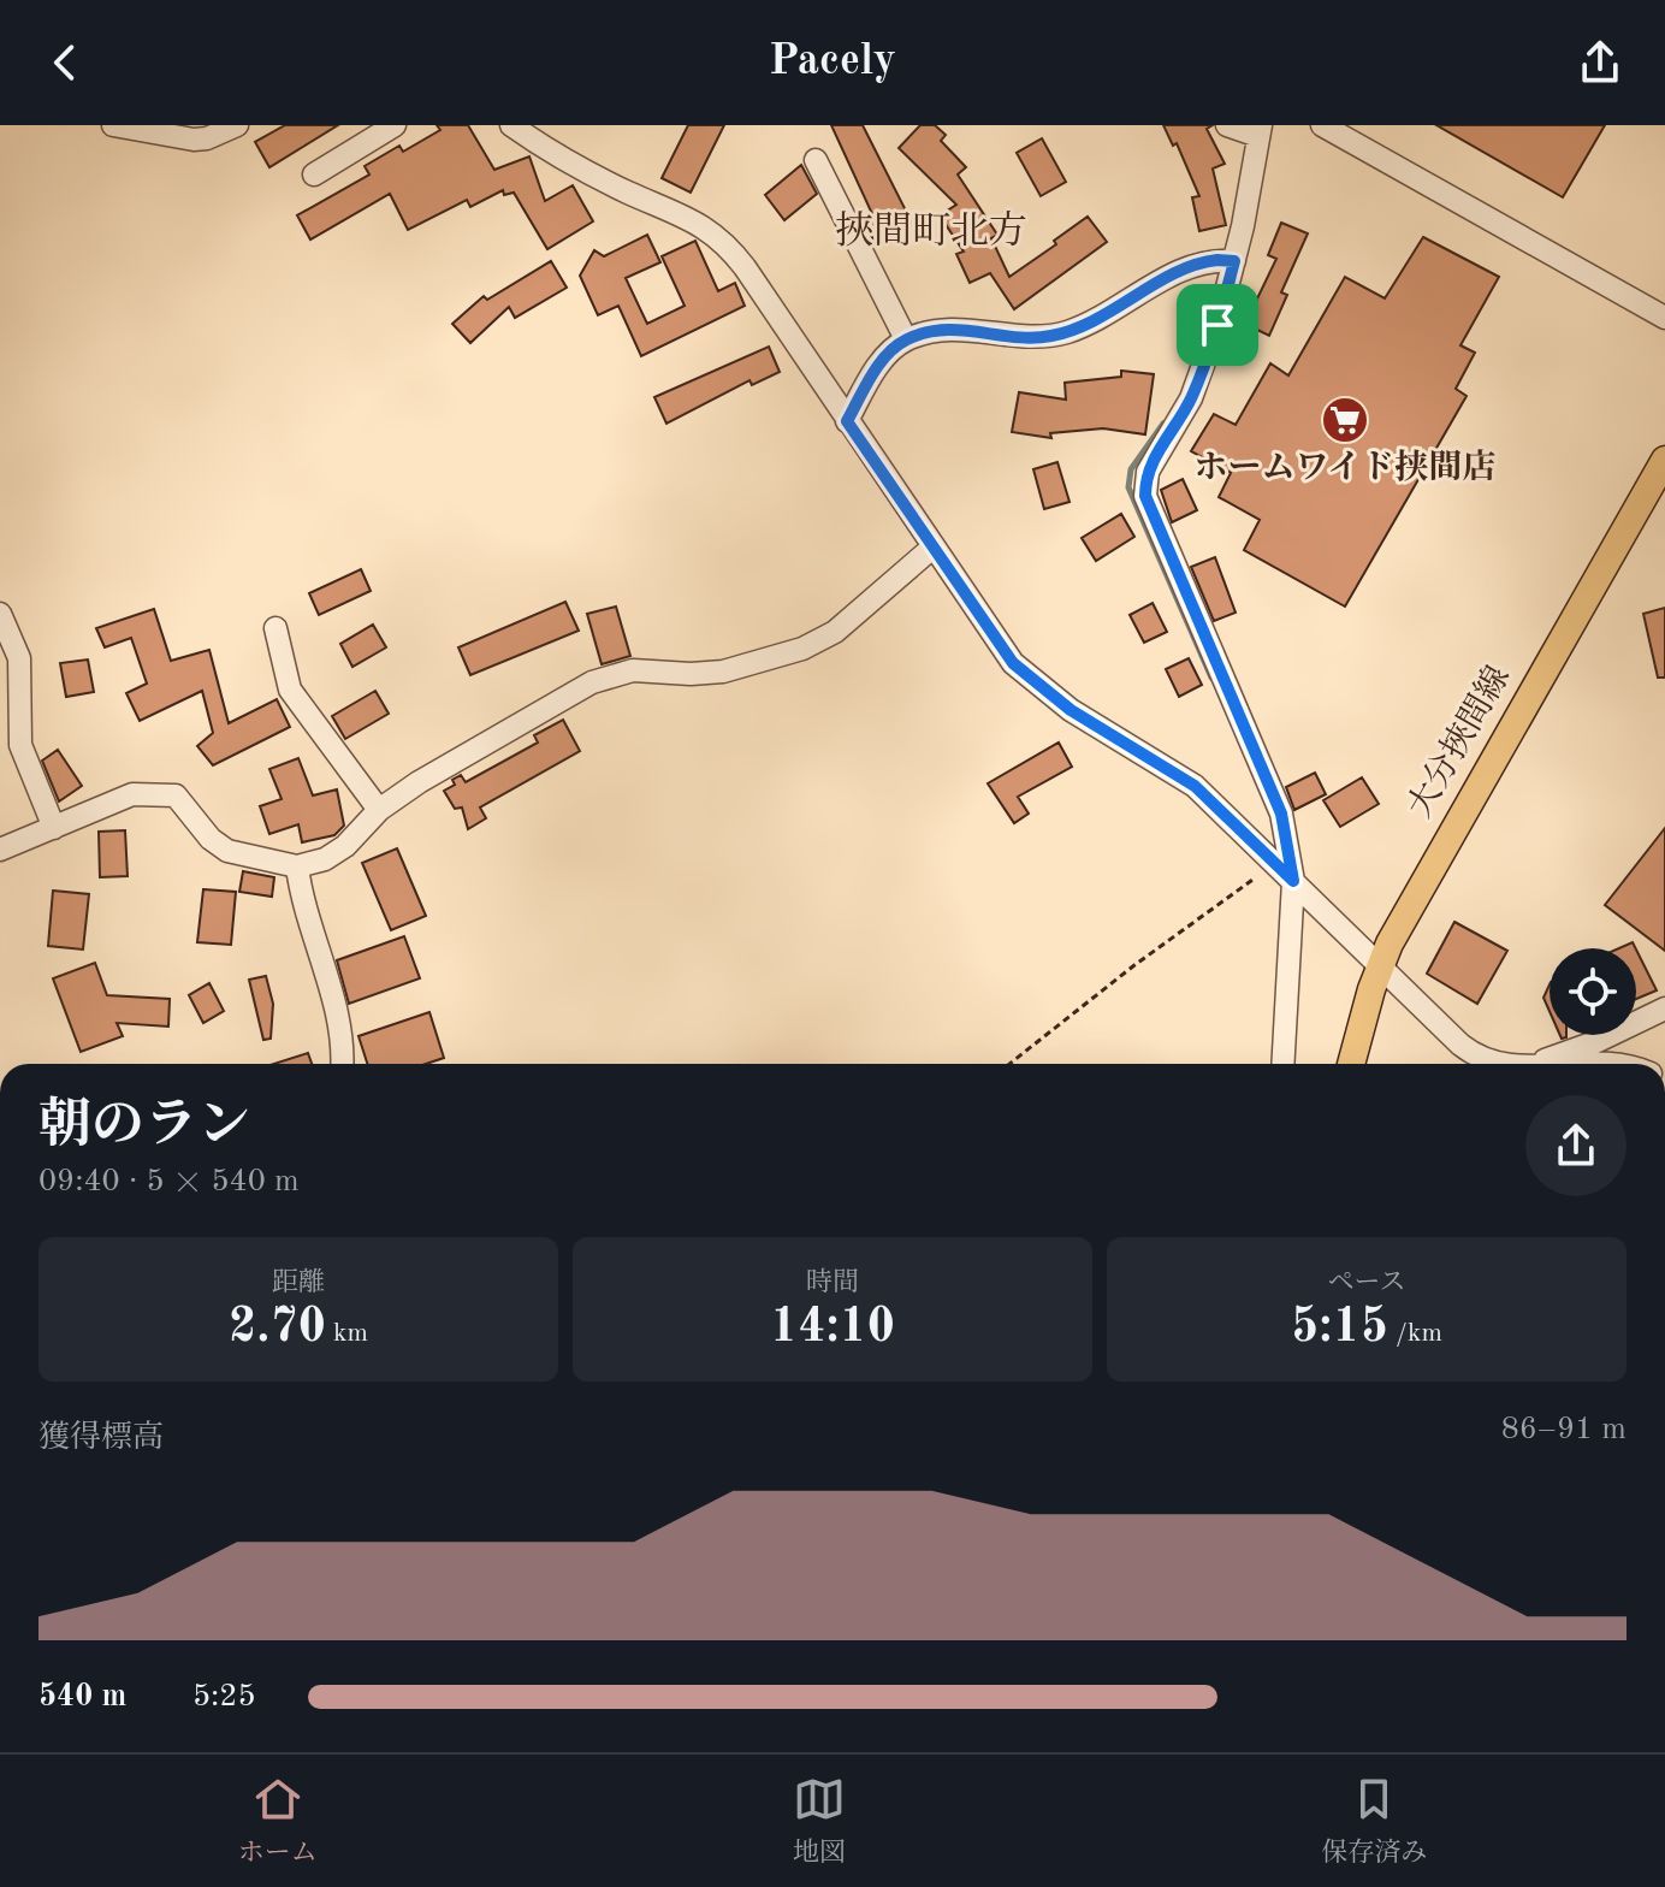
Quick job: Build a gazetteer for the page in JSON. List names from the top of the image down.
{
  "streets": {
    "main road": ["大分挾間線"]
  },
  "districts": ["挾間町北方"],
  "places": {
    "supermarket": ["ホームワイド挟間店"]
  },
  "page": {
    "header": "Pacely",
    "heading": ["朝のラン", "09:40 · 5 × 540 m"],
    "stats": [
      ["距離", "2.70 km"],
      ["時間", "14:10"],
      ["ペース", "5:15 /km"]
    ],
    "chart": ["獲得標高", "86–91 m"],
    "list": [
      {
        "name": "540 m",
        "note": "5:25"
      }
    ],
    "tabs": ["ホーム", "地図", "保存済み"]
  }
}
